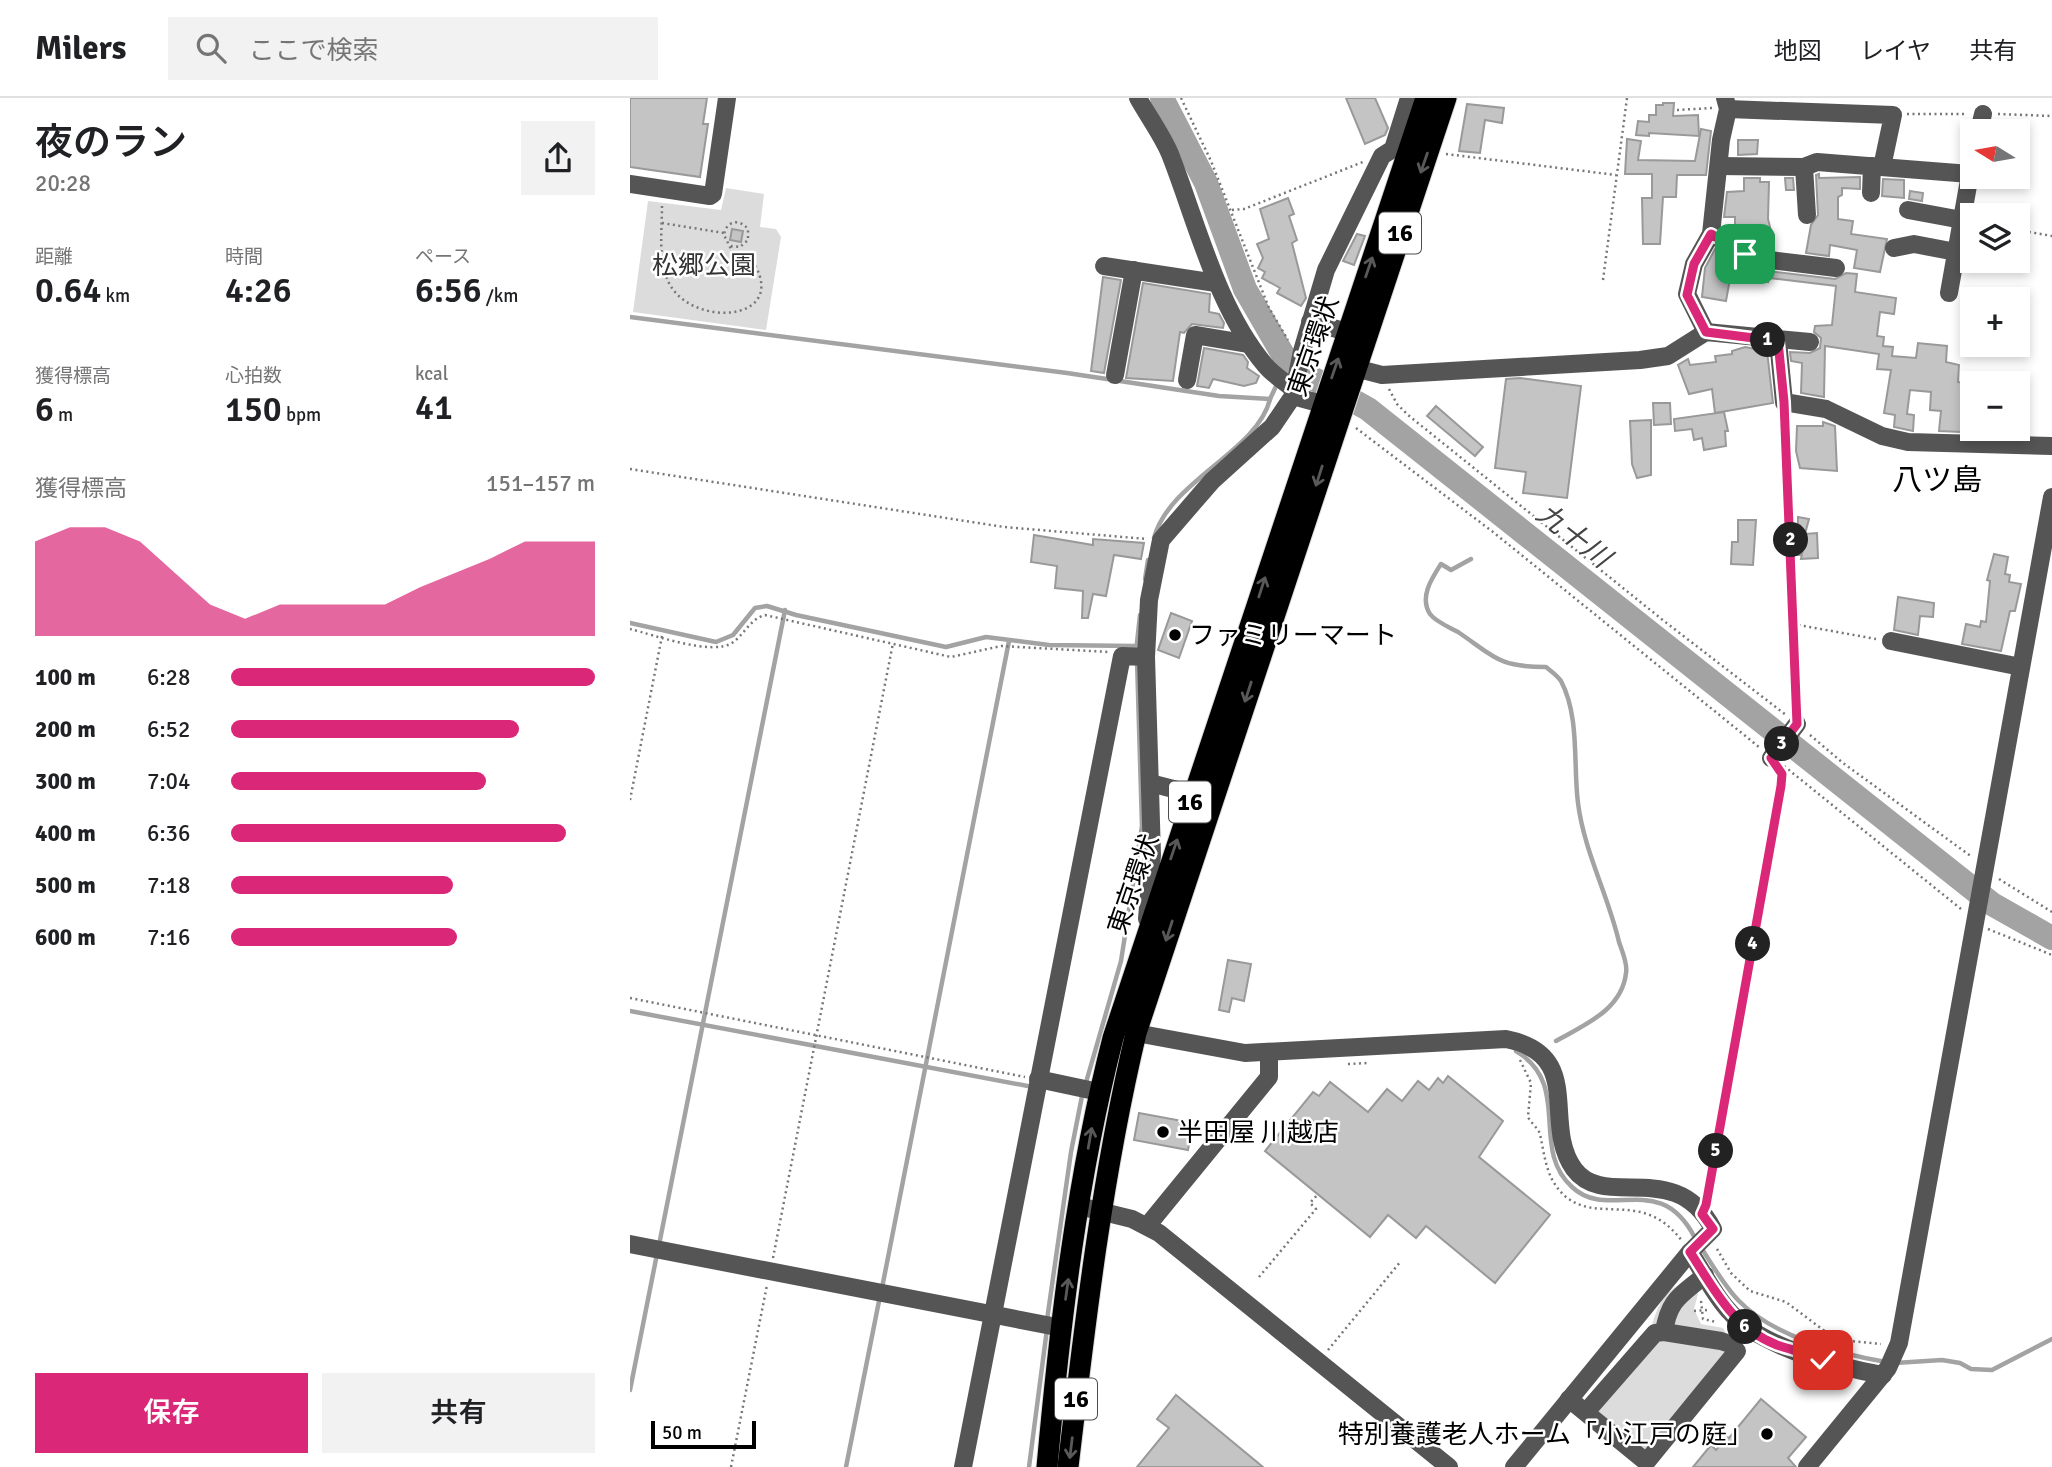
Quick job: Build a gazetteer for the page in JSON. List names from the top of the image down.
{
  "streets": {
    "highway": ["16", "東京環状"]
  },
  "districts": ["八ツ島"],
  "water": ["九十川"],
  "parks": ["松郷公園"],
  "places": ["ファミリーマート", "半田屋 川越店", "特別養護老人ホーム「小江戸の庭」"],
  "scale_bar": "50 m",
  "north": "left",
  "page": {
    "header": "Milers",
    "search": "ここで検索",
    "nav": ["地図", "レイヤ", "共有"],
    "heading": ["夜のラン", "20:28"],
    "map_buttons": ["+", "−"],
    "stats": [
      ["距離", "0.64 km"],
      ["時間", "4:26"],
      ["ペース", "6:56 /km"],
      ["獲得標高", "6 m"],
      ["心拍数", "150 bpm"],
      ["kcal", "41"]
    ],
    "pins": [
      "1",
      "2",
      "3",
      "4",
      "5",
      "6"
    ],
    "chart": ["獲得標高", "151–157 m"],
    "list": [
      {
        "name": "100 m",
        "note": "6:28"
      },
      {
        "name": "200 m",
        "note": "6:52"
      },
      {
        "name": "300 m",
        "note": "7:04"
      },
      {
        "name": "400 m",
        "note": "6:36"
      },
      {
        "name": "500 m",
        "note": "7:18"
      },
      {
        "name": "600 m",
        "note": "7:16"
      }
    ],
    "buttons": ["保存", "共有"],
    "scale": "50 m"
  }
}
